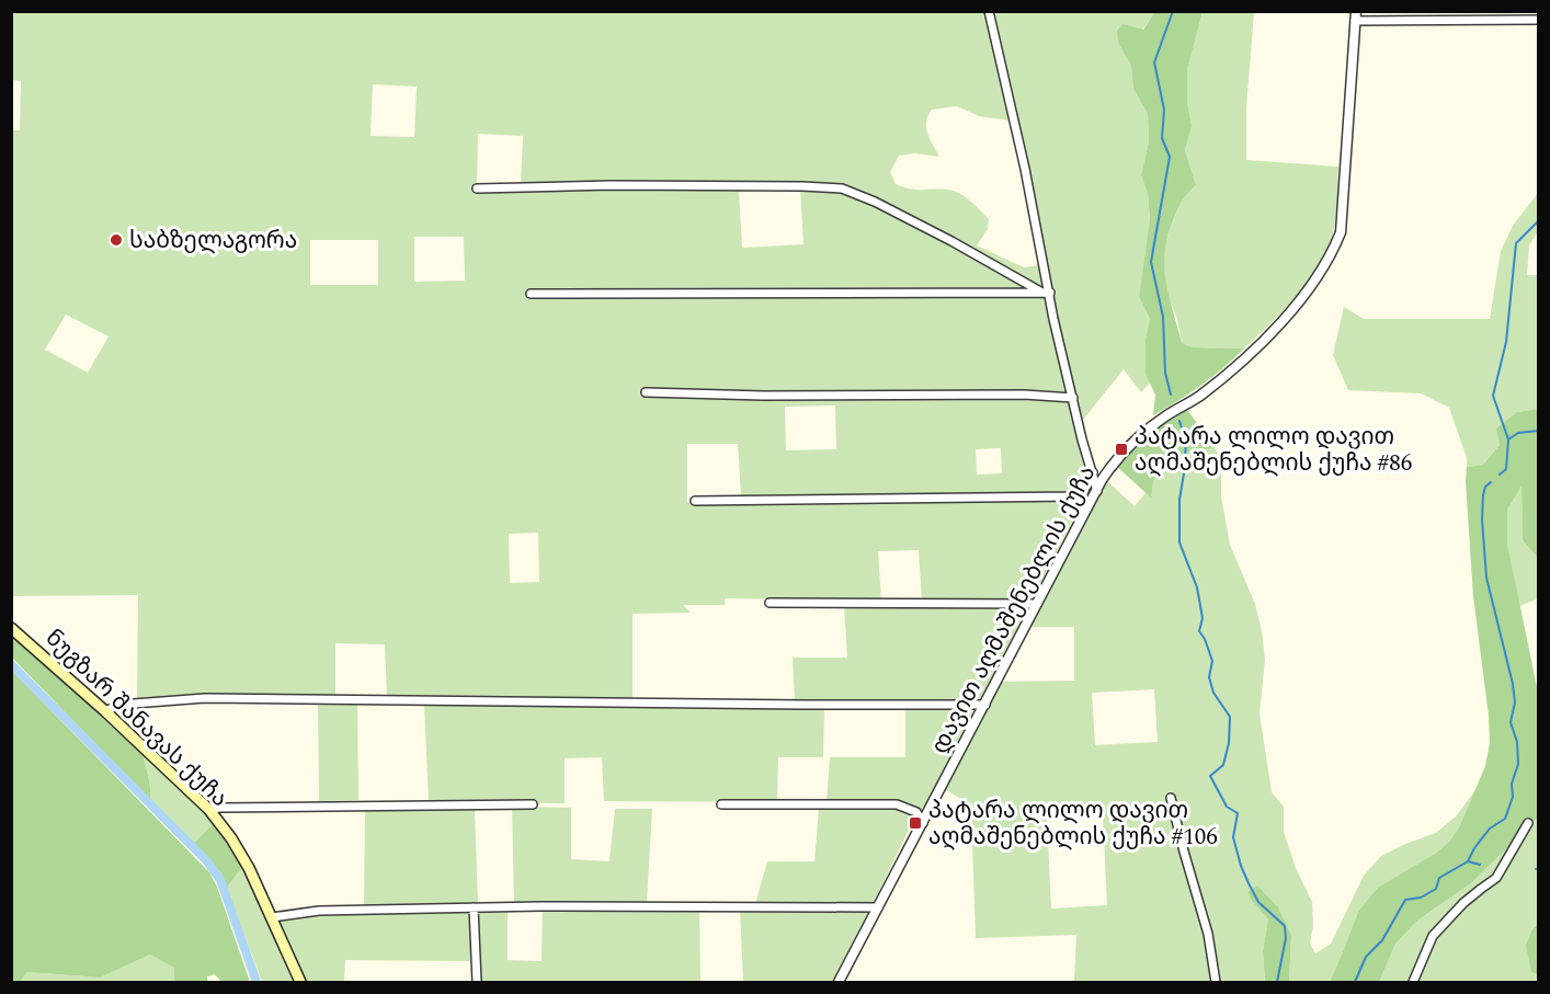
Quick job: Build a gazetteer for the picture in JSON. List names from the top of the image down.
{
  "streets": {
    "main road": ["ნუგზარ შანავას ქუჩა"],
    "street": ["დავით აღმაშენებლის ქუჩა"]
  },
  "places": {
    "other": ["საბზელაგორა"],
    "transit": ["პატარა ლილო დავით აღმაშენებლის ქუჩა #86", "პატარა ლილო დავით აღმაშენებლის ქუჩა #106"]
  }
}
